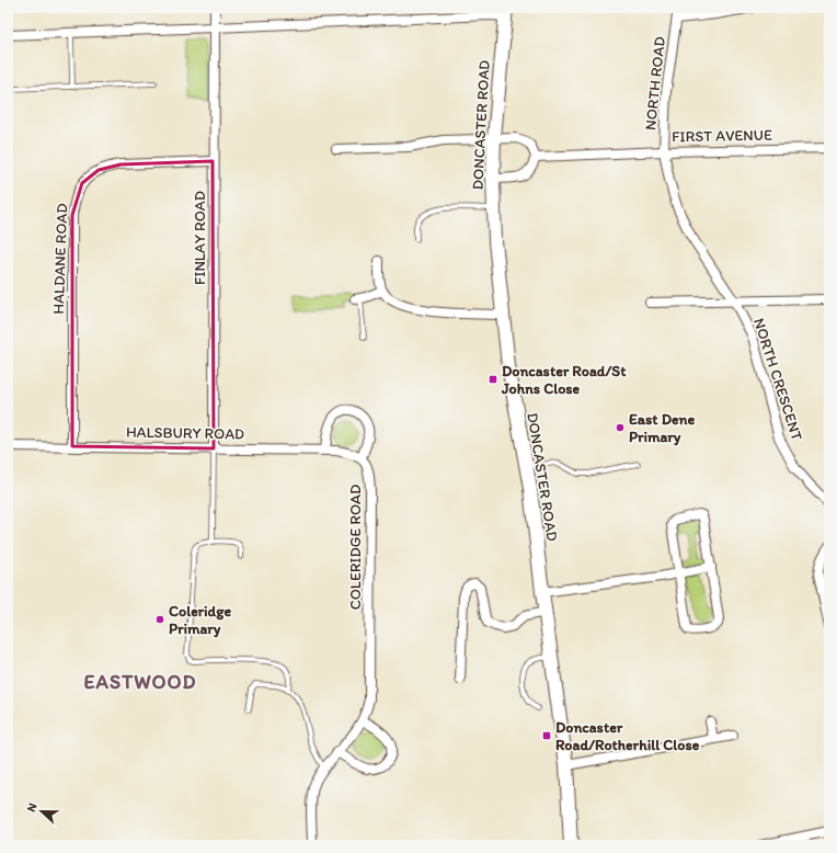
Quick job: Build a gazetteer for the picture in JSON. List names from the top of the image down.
{
  "streets": {
    "street": [
      "NORTH ROAD",
      "DONCASTER ROAD",
      "FIRST AVENUE",
      "FINLAY ROAD",
      "HALDANE ROAD",
      "NORTH CRESCENT",
      "HALSBURY ROAD",
      "COLERIDGE ROAD"
    ]
  },
  "crossings": [
    ["NORTH ROAD", "FIRST AVENUE"],
    ["NORTH ROAD", "NORTH CRESCENT"],
    ["DONCASTER ROAD", "FIRST AVENUE"],
    ["FINLAY ROAD", "HALDANE ROAD"],
    ["FINLAY ROAD", "HALSBURY ROAD"],
    ["HALDANE ROAD", "HALSBURY ROAD"],
    ["HALSBURY ROAD", "COLERIDGE ROAD"]
  ],
  "districts": ["EASTWOOD"],
  "places": {
    "transit": ["Doncaster Road/St Johns Close", "Doncaster Road/Rotherhill Close"],
    "other": ["East Dene Primary", "Coleridge Primary"]
  },
  "north": "left"
}
